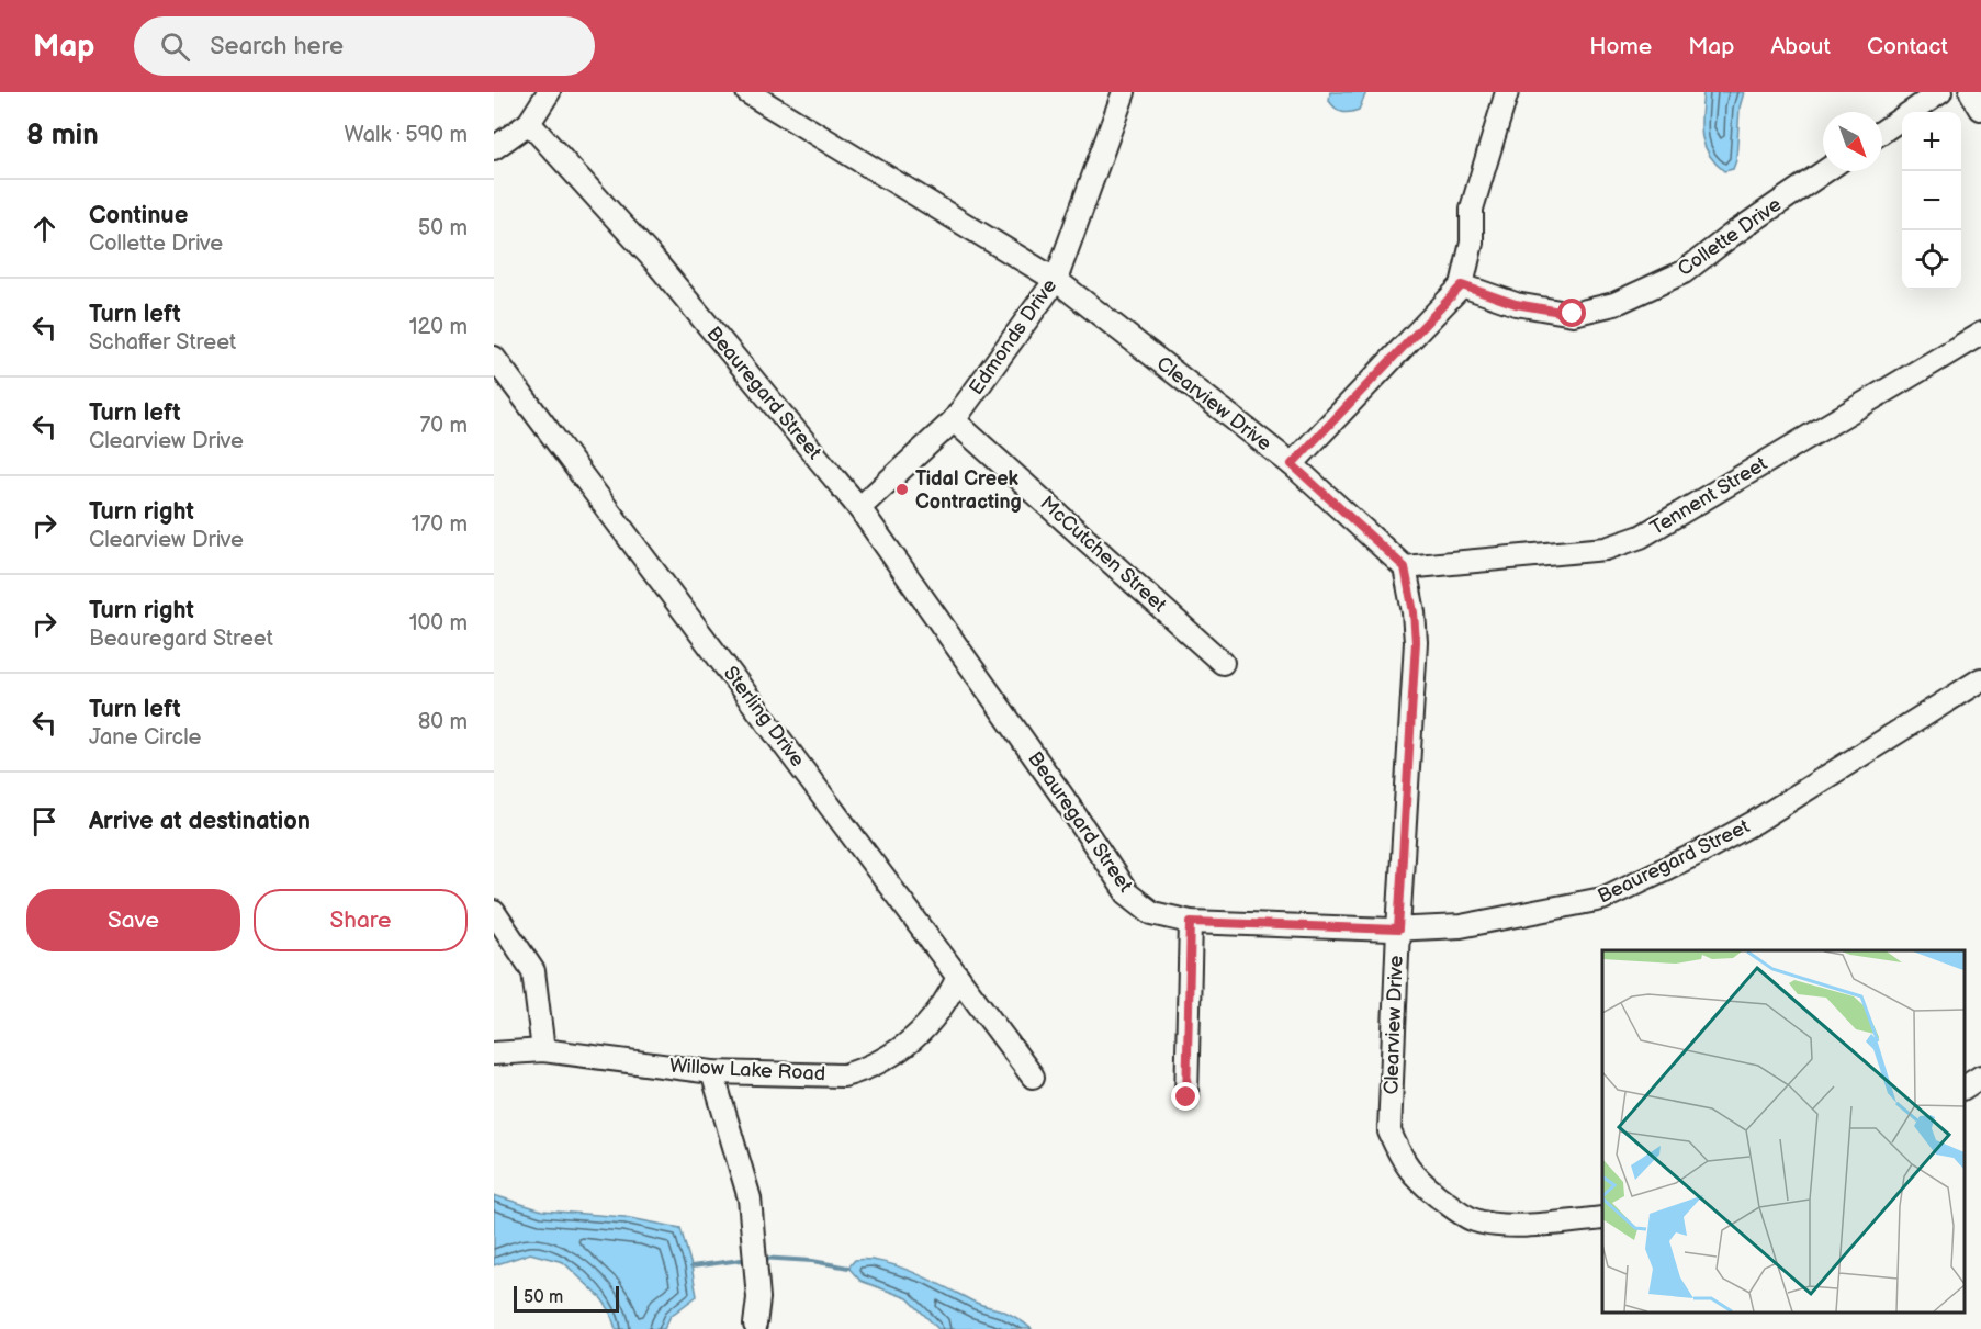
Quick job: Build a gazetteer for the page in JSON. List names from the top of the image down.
{
  "streets": {
    "street": [
      "Collette Drive",
      "Edmonds Drive",
      "Beauregard Street",
      "Clearview Drive",
      "Tennent Street",
      "McCutchen Street",
      "Sterling Drive",
      "Willow Lake Road"
    ]
  },
  "crossings": [
    ["Edmonds Drive", "Beauregard Street"],
    ["Edmonds Drive", "Clearview Drive"],
    ["Edmonds Drive", "McCutchen Street"],
    ["Beauregard Street", "Clearview Drive"],
    ["Clearview Drive", "Tennent Street"],
    ["Sterling Drive", "Willow Lake Road"]
  ],
  "places": ["Tidal Creek Contracting"],
  "scale_bar": "50 m",
  "north": "bottom right",
  "page": {
    "header": "Map",
    "search": "Search here",
    "nav": [
      "Home",
      "Map",
      "About",
      "Contact"
    ],
    "heading": ["8 min", "Walk · 590 m"],
    "map_buttons": ["+", "−"],
    "list": [
      ["Continue", "Collette Drive", "50 m"],
      ["Turn left", "Schaffer Street", "120 m"],
      ["Turn left", "Clearview Drive", "70 m"],
      ["Turn right", "Clearview Drive", "170 m"],
      ["Turn right", "Beauregard Street", "100 m"],
      ["Turn left", "Jane Circle", "80 m"],
      "Arrive at destination"
    ],
    "buttons": ["Save", "Share"],
    "scale": "50 m"
  }
}
